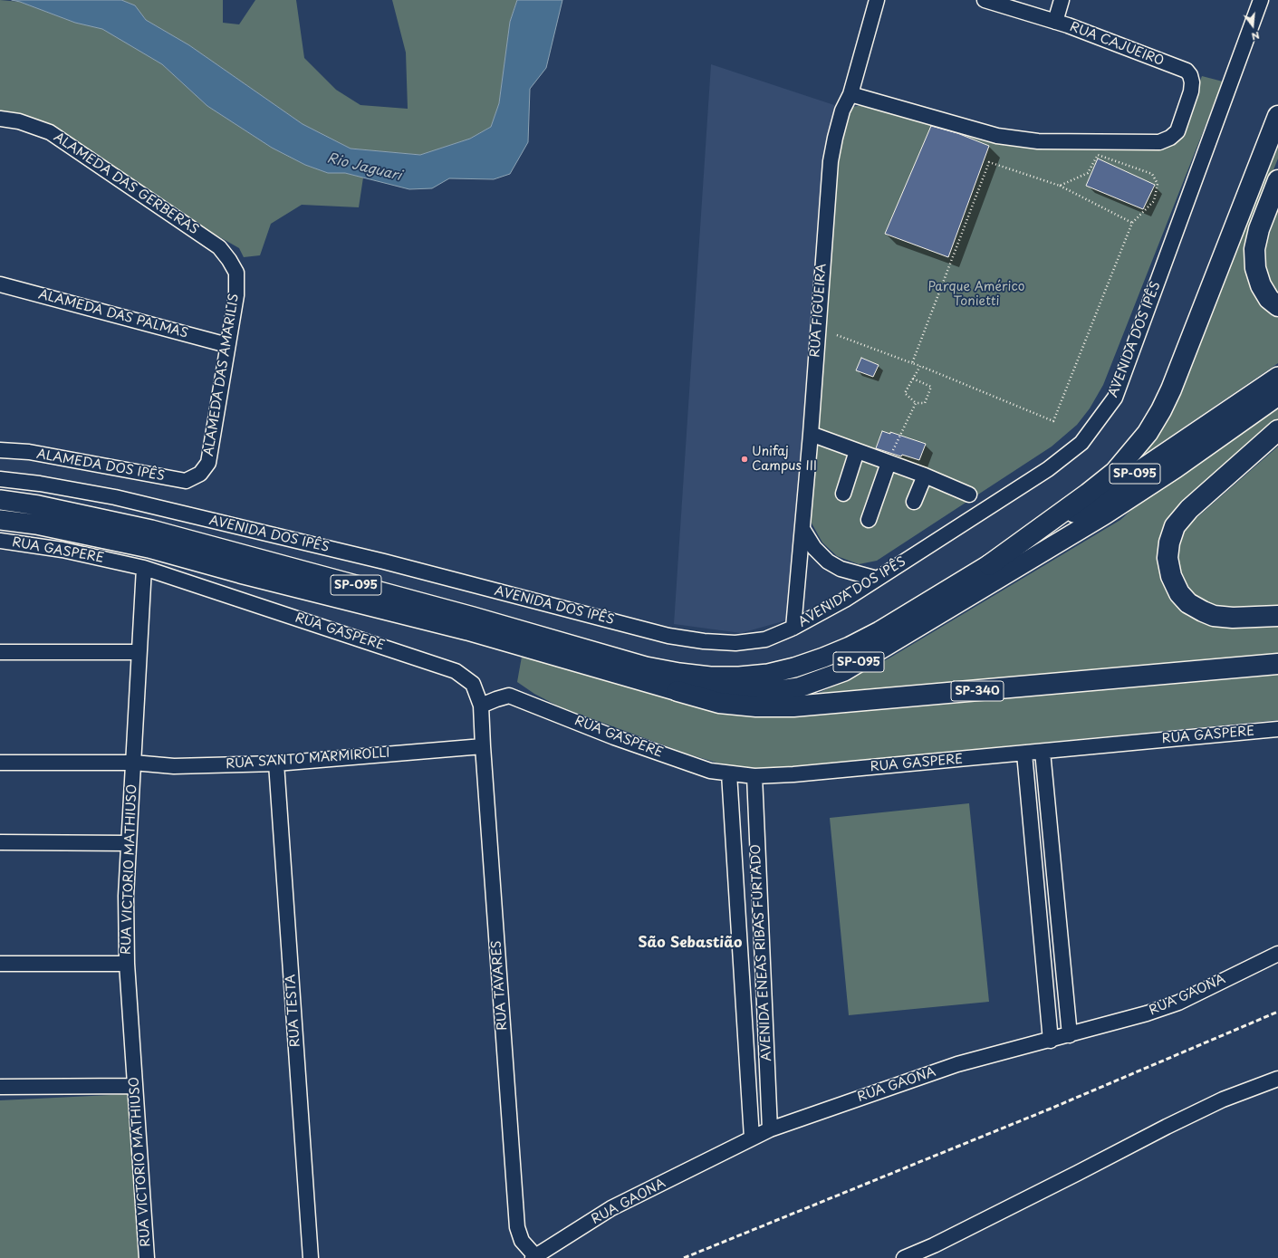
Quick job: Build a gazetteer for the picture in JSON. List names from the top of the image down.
{
  "streets": {
    "highway": ["SP-340"],
    "main road": ["SP-095"],
    "street": [
      "RUA CAJUEIRO",
      "ALAMEDA DAS GERBERAS",
      "RUA FIGUEIRA",
      "ALAMEDA DAS PALMAS",
      "AVENIDA DOS IPÊS",
      "ALAMEDA DAS AMARILIS",
      "ALAMEDA DOS IPÊS",
      "RUA GASPERE",
      "RUA SANTO MARMIROLLI",
      "RUA VICTORIO MATHIUSO",
      "AVENIDA ENEAS RIBAS FURTADO",
      "RUA TAVARES",
      "RUA GAONA",
      "RUA TESTA"
    ]
  },
  "crossings": [
    ["RUA CAJUEIRO", "RUA FIGUEIRA"],
    ["ALAMEDA DAS GERBERAS", "ALAMEDA DAS AMARILIS"],
    ["RUA FIGUEIRA", "AVENIDA DOS IPÊS"],
    ["ALAMEDA DAS PALMAS", "ALAMEDA DAS AMARILIS"],
    ["ALAMEDA DAS AMARILIS", "ALAMEDA DOS IPÊS"],
    ["SP-095", "SP-340"],
    ["RUA GASPERE", "RUA VICTORIO MATHIUSO"],
    ["RUA GASPERE", "AVENIDA ENEAS RIBAS FURTADO"],
    ["RUA GASPERE", "RUA TAVARES"],
    ["RUA SANTO MARMIROLLI", "RUA VICTORIO MATHIUSO"],
    ["RUA SANTO MARMIROLLI", "RUA TAVARES"],
    ["RUA SANTO MARMIROLLI", "RUA TESTA"],
    ["AVENIDA ENEAS RIBAS FURTADO", "RUA GAONA"],
    ["RUA TAVARES", "RUA GAONA"]
  ],
  "districts": ["São Sebastião"],
  "water": ["Rio Jaguari"],
  "parks": ["Parque Américo Tonietti"],
  "places": ["Unifaj Campus III"],
  "north": "bottom"
}
